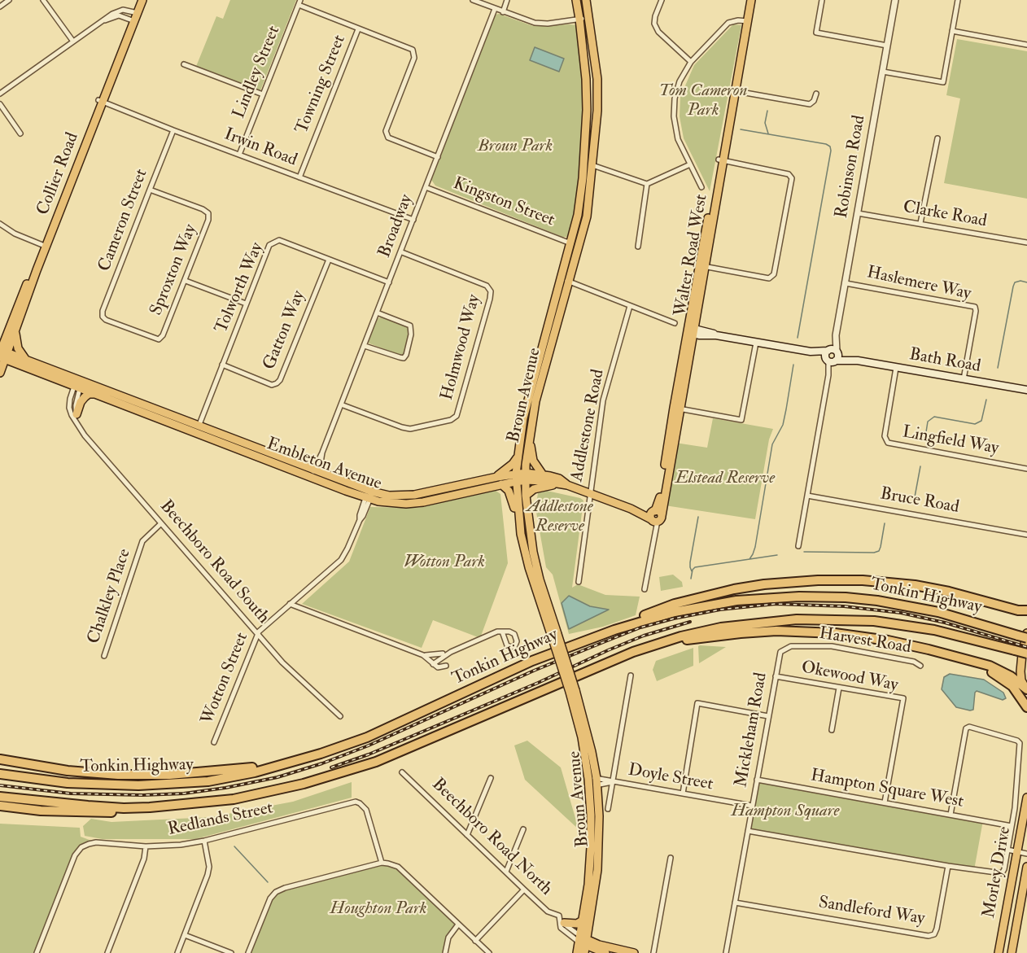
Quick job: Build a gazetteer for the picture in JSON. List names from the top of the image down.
{
  "streets": {
    "highway": ["Tonkin Highway"],
    "main road": [
      "Collier Road",
      "Walter Road West",
      "Bath Road",
      "Broun Avenue",
      "Embleton Avenue",
      "Beechboro Road North",
      "Morley Drive"
    ],
    "street": [
      "Lindley Street",
      "Towning Street",
      "Irwin Road",
      "Robinson Road",
      "Kingston Street",
      "Clarke Road",
      "Cameron Street",
      "Broadway",
      "Sproxton Way",
      "Haslemere Way",
      "Tolworth Way",
      "Gatton Way",
      "Holmwood Way",
      "Addlestone Road",
      "Lingfield Way",
      "Bruce Road",
      "Beechboro Road South",
      "Chalkley Place",
      "Harvest Road",
      "Okewood Way",
      "Wotton Street",
      "Mickleham Road",
      "Doyle Street",
      "Hampton Square West",
      "Redlands Street",
      "Sandleford Way"
    ]
  },
  "crossings": [
    ["Lindley Street", "Irwin Road"],
    ["Towning Street", "Irwin Road"],
    ["Irwin Road", "Collier Road"],
    ["Irwin Road", "Cameron Street"],
    ["Irwin Road", "Broadway"],
    ["Robinson Road", "Clarke Road"],
    ["Robinson Road", "Haslemere Way"],
    ["Robinson Road", "Bath Road"],
    ["Kingston Street", "Broadway"],
    ["Kingston Street", "Broun Avenue"],
    ["Cameron Street", "Sproxton Way"],
    ["Broadway", "Tolworth Way"],
    ["Broadway", "Holmwood Way"],
    ["Broadway", "Embleton Avenue"],
    ["Walter Road West", "Bath Road"],
    ["Walter Road West", "Embleton Avenue"],
    ["Haslemere Way", "Bath Road"],
    ["Tolworth Way", "Gatton Way"],
    ["Tolworth Way", "Embleton Avenue"],
    ["Bath Road", "Lingfield Way"],
    ["Broun Avenue", "Embleton Avenue"],
    ["Broun Avenue", "Doyle Street"],
    ["Broun Avenue", "Beechboro Road North"],
    ["Addlestone Road", "Embleton Avenue"],
    ["Embleton Avenue", "Wotton Street"],
    ["Beechboro Road South", "Chalkley Place"],
    ["Beechboro Road South", "Wotton Street"],
    ["Harvest Road", "Mickleham Road"],
    ["Okewood Way", "Mickleham Road"],
    ["Okewood Way", "Hampton Square West"],
    ["Mickleham Road", "Doyle Street"],
    ["Mickleham Road", "Hampton Square West"],
    ["Mickleham Road", "Sandleford Way"]
  ],
  "parks": [
    "Tom Cameron Park",
    "Broun Park",
    "Elstead Reserve",
    "Addlestone Reserve",
    "Wotton Park",
    "Hampton Square",
    "Houghton Park"
  ]
}
